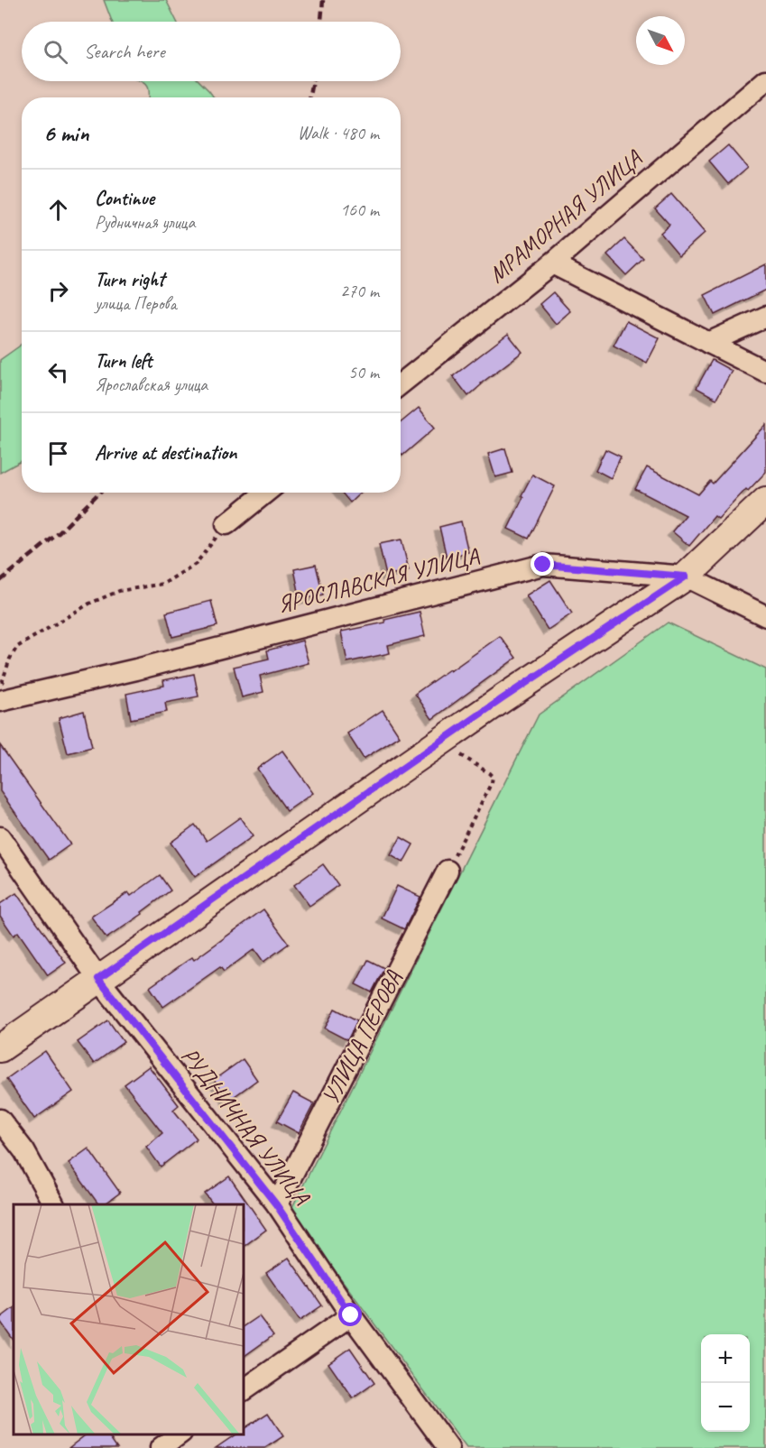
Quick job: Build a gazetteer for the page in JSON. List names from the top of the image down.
{
  "streets": {
    "street": [
      "МРАМОРНАЯ УЛИЦА",
      "ЯРОСЛАВСКАЯ УЛИЦА",
      "УЛИЦА ПЕРОВА",
      "РУДНИЧНАЯ УЛИЦА"
    ]
  },
  "crossings": [
    ["УЛИЦА ПЕРОВА", "РУДНИЧНАЯ УЛИЦА"]
  ],
  "north": "bottom right",
  "page": {
    "search": "Search here",
    "heading": ["6 min", "Walk · 480 m"],
    "list": [
      ["Continue", "Рудничная улица", "160 m"],
      ["Turn right", "улица Перова", "270 m"],
      ["Turn left", "Ярославская улица", "50 m"],
      "Arrive at destination"
    ],
    "map_buttons": ["+", "−"]
  }
}
